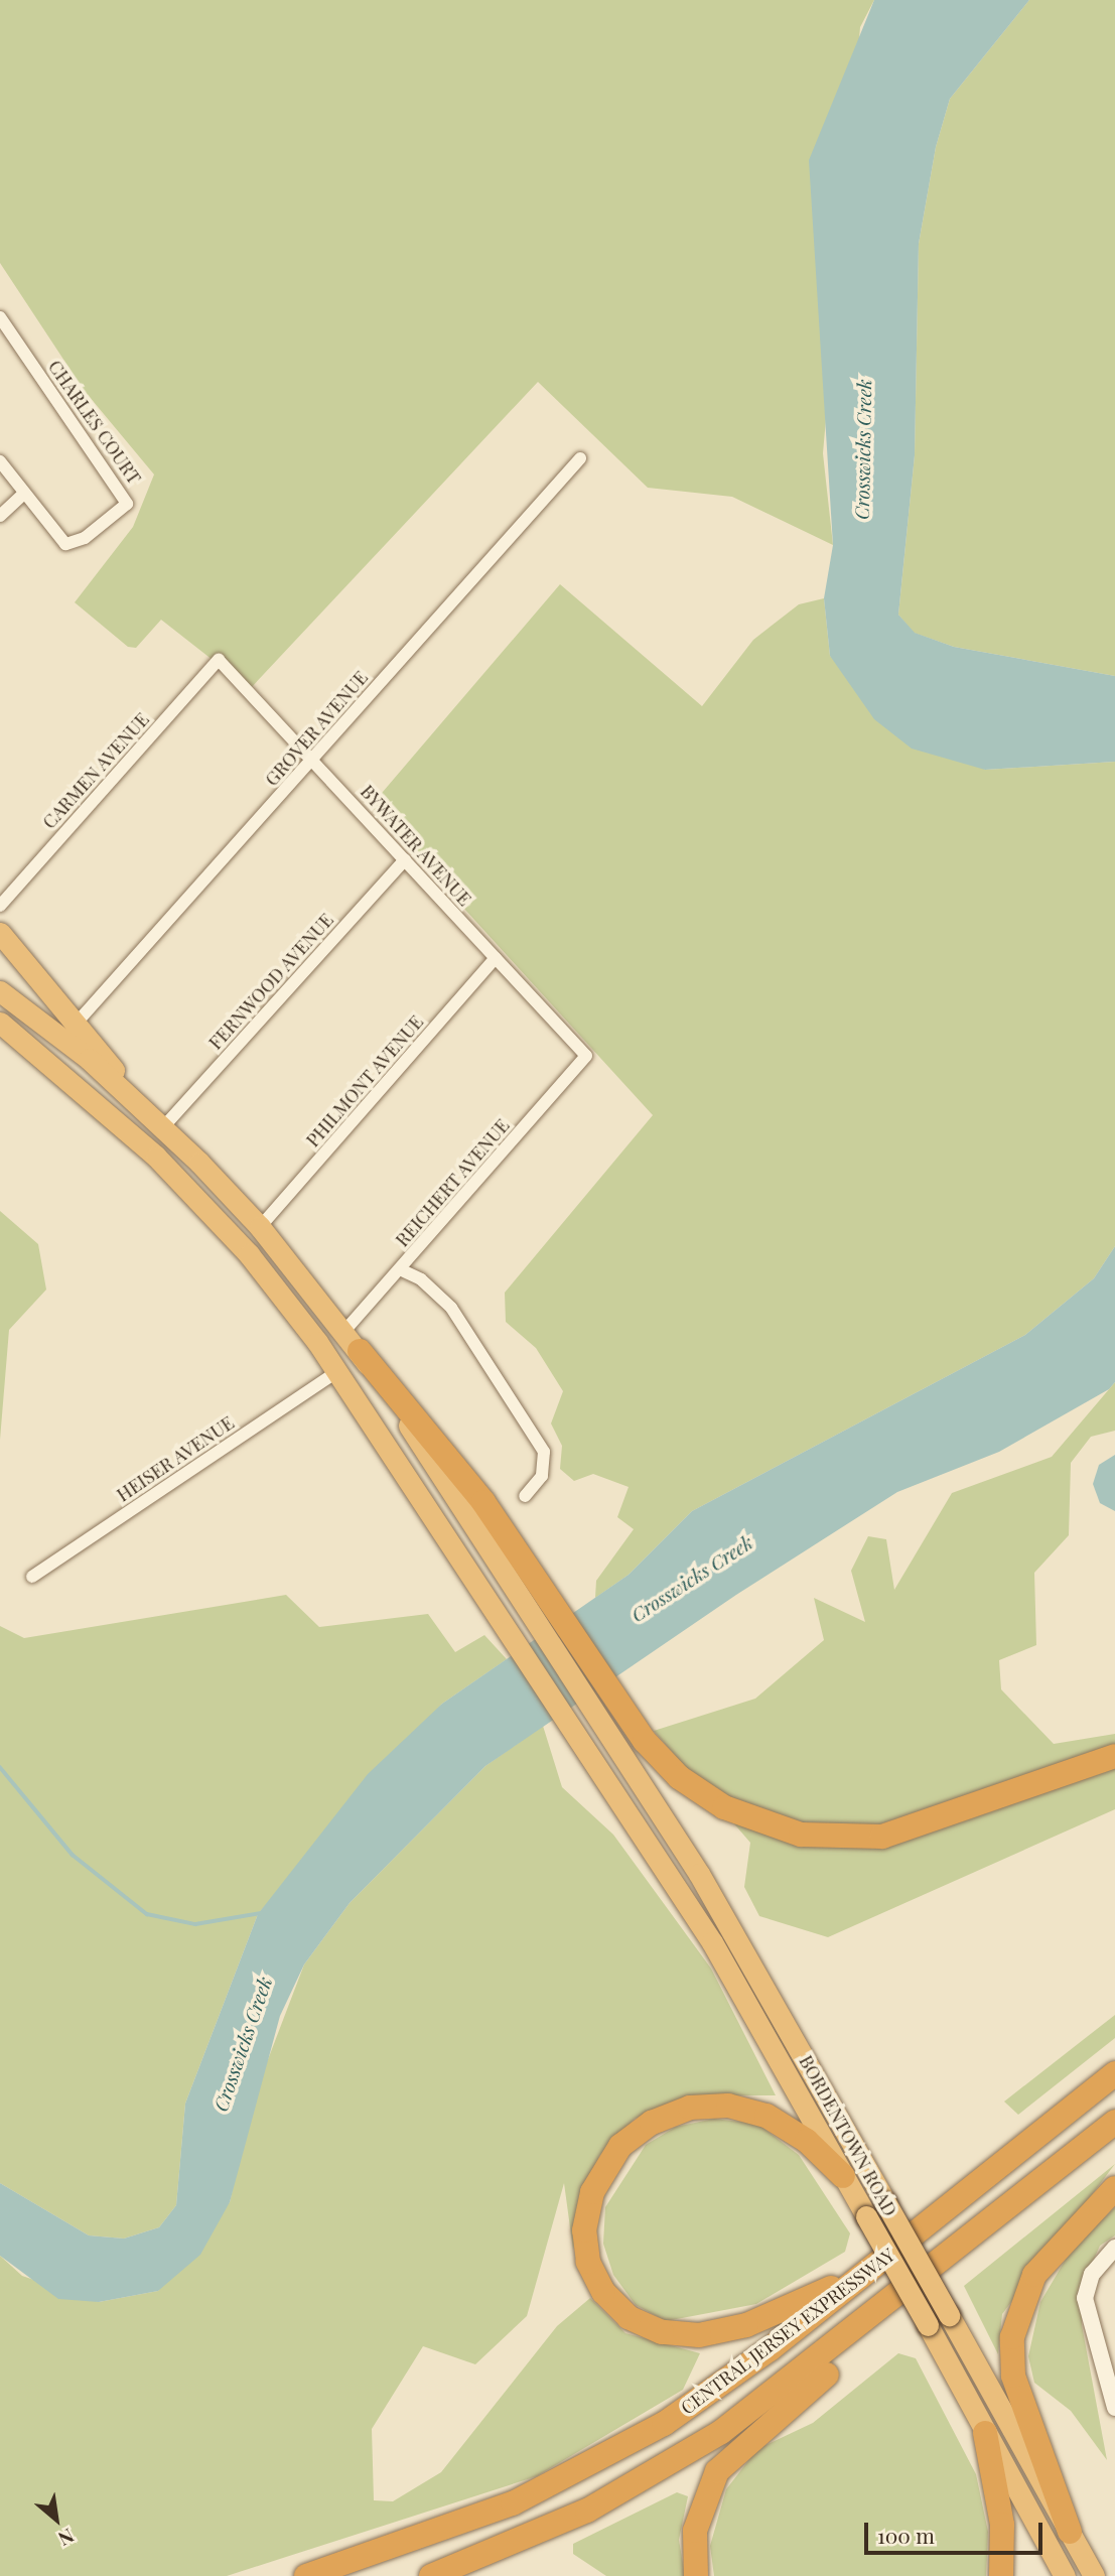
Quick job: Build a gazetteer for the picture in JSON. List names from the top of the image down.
{
  "streets": {
    "highway": ["BORDENTOWN ROAD", "CENTRAL JERSEY EXPRESSWAY"],
    "street": [
      "CHARLES COURT",
      "GROVER AVENUE",
      "CARMEN AVENUE",
      "BYWATER AVENUE",
      "FERNWOOD AVENUE",
      "PHILMONT AVENUE",
      "REICHERT AVENUE",
      "HEISER AVENUE"
    ]
  },
  "crossings": [
    ["GROVER AVENUE", "BYWATER AVENUE"],
    ["CARMEN AVENUE", "BYWATER AVENUE"],
    ["BYWATER AVENUE", "FERNWOOD AVENUE"],
    ["BYWATER AVENUE", "PHILMONT AVENUE"],
    ["BYWATER AVENUE", "REICHERT AVENUE"],
    ["HEISER AVENUE", "BORDENTOWN ROAD"]
  ],
  "water": ["Crosswicks Creek"],
  "scale_bar": "100 m",
  "north": "bottom right"
}
